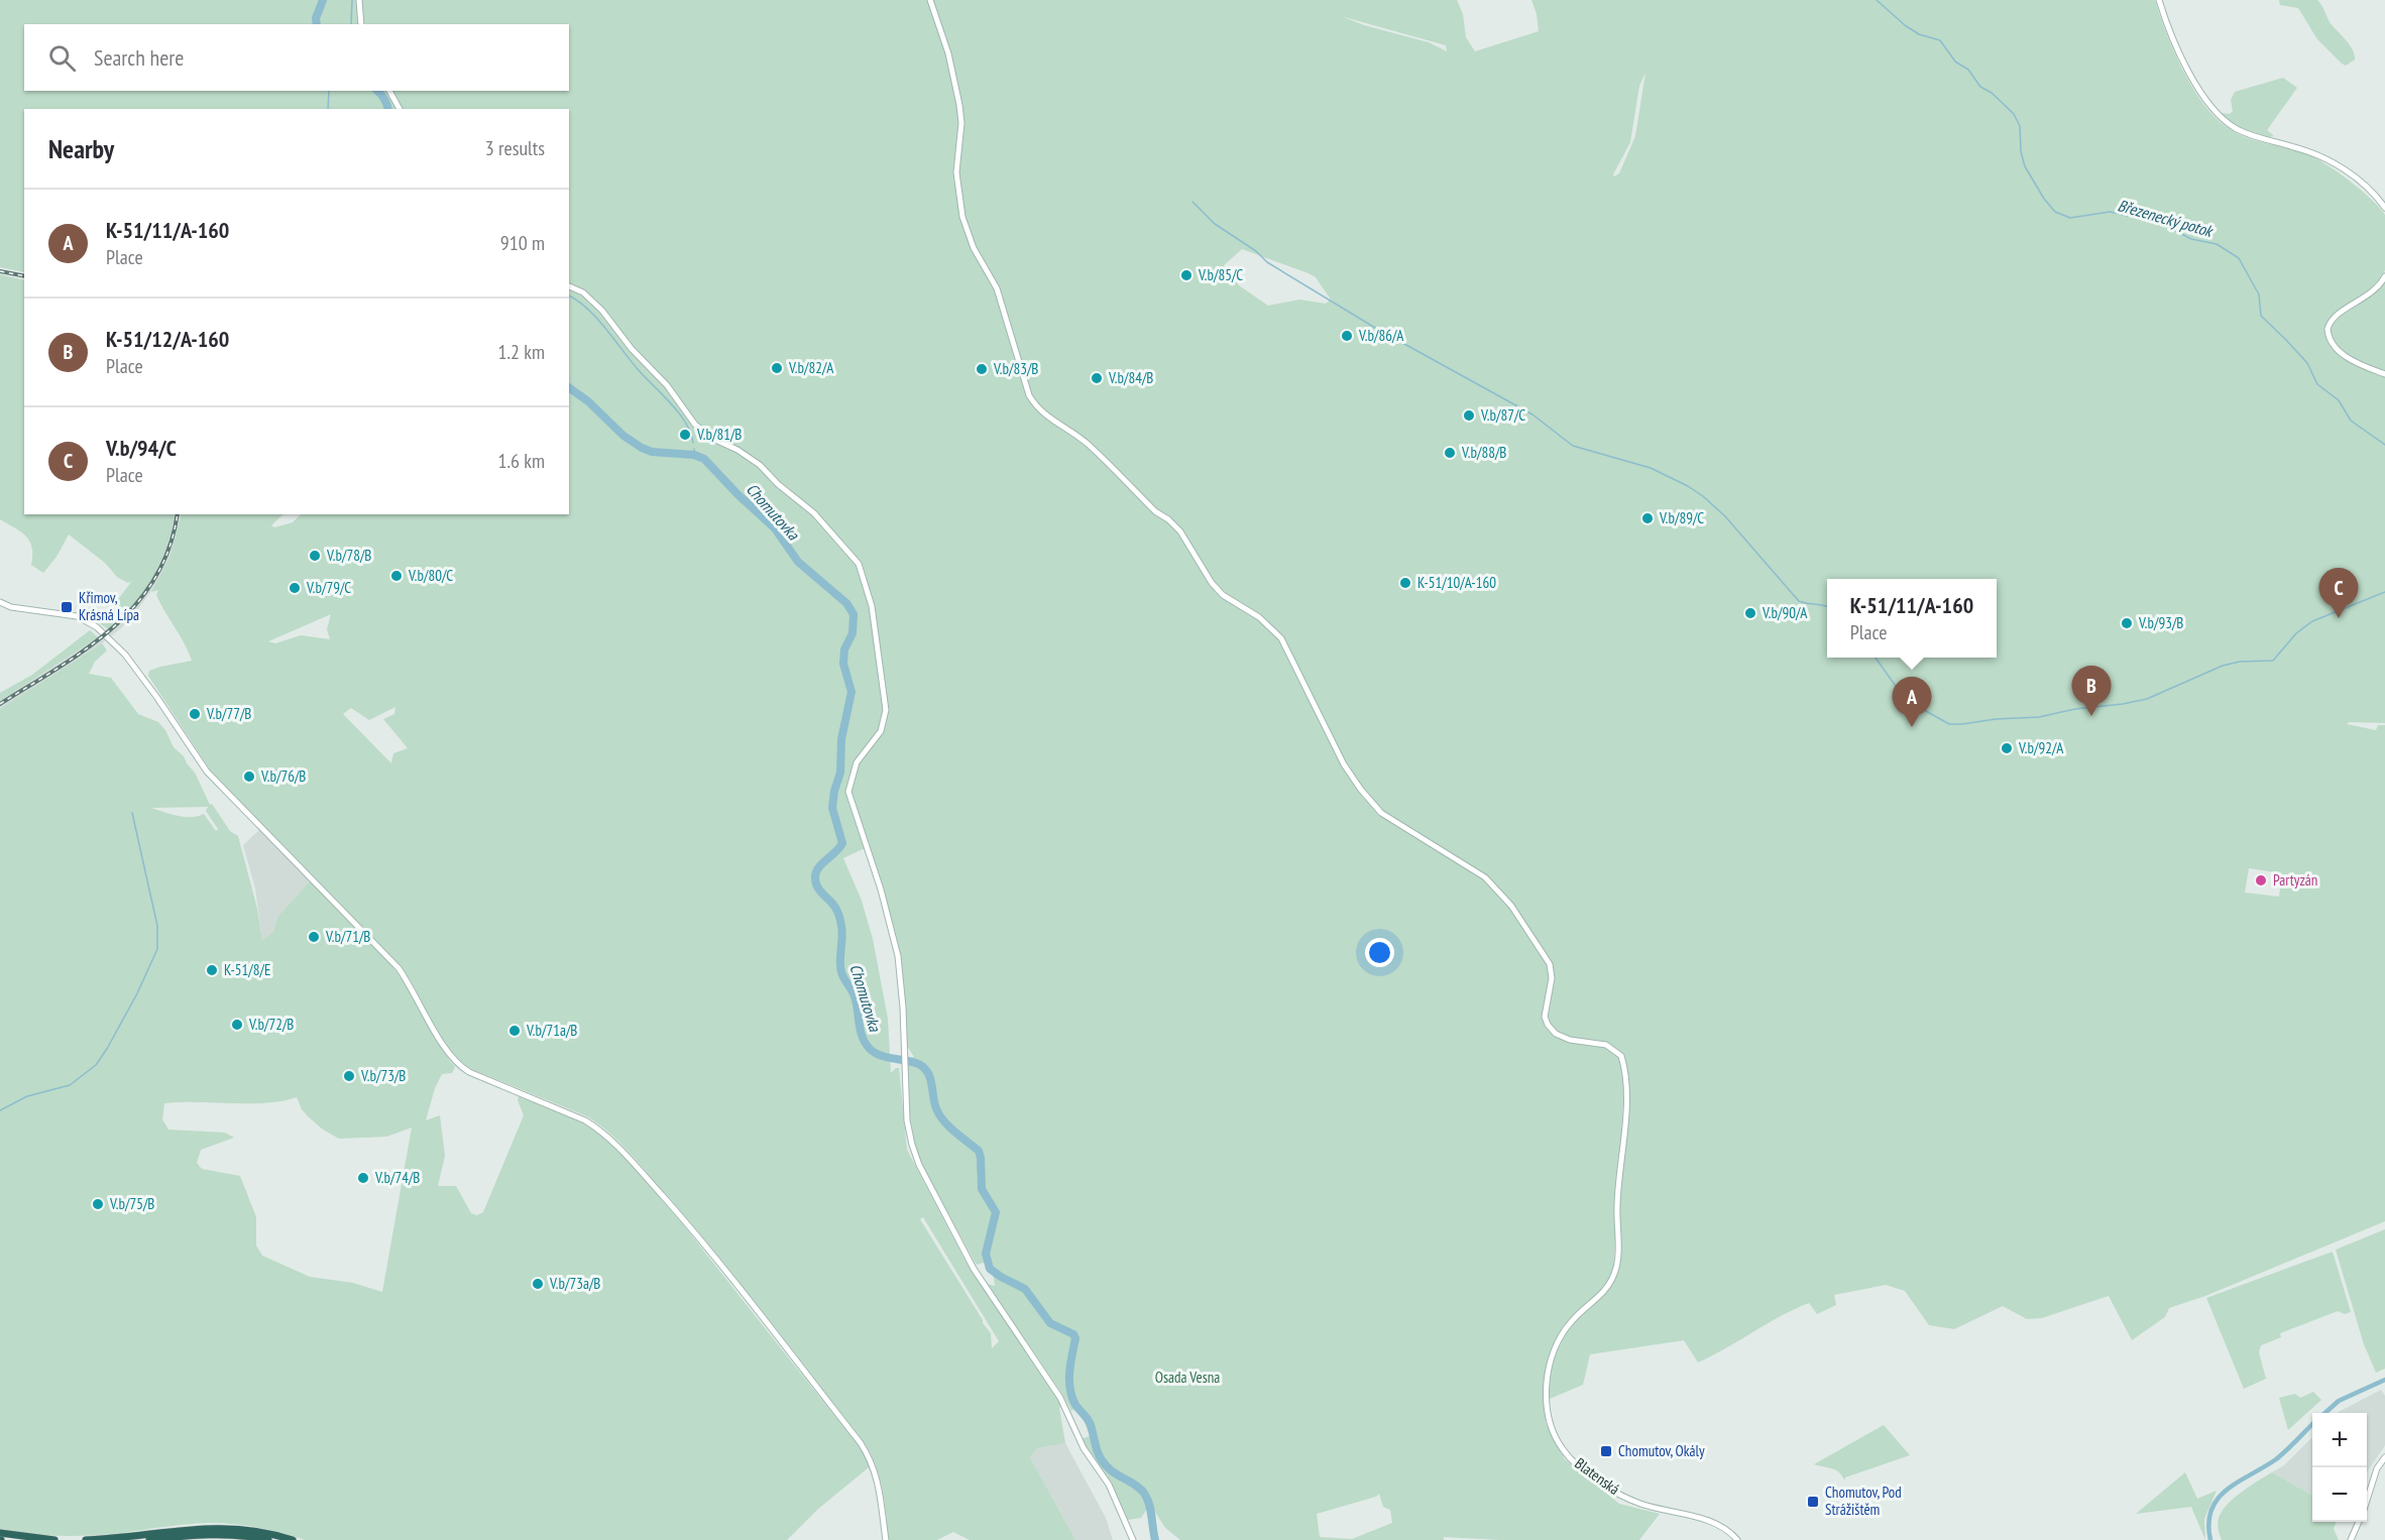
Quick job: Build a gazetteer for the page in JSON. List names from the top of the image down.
{
  "streets": {
    "street": ["Blatenská"]
  },
  "water": ["Březenecký potok", "Chomutovka"],
  "parks": ["Osada Vesna"],
  "places": {
    "other": [
      "V.b/85/C",
      "V.b/86/A",
      "V.b/82/A",
      "V.b/83/B",
      "V.b/84/B",
      "V.b/87/C",
      "V.b/81/B",
      "V.b/88/B",
      "V.b/89/C",
      "V.b/78/B",
      "V.b/80/C",
      "K-51/10/A-160",
      "V.b/79/C",
      "V.b/90/A",
      "V.b/93/B",
      "V.b/77/B",
      "V.b/92/A",
      "V.b/76/B",
      "Partyzán",
      "V.b/71/B",
      "K-51/8/E",
      "V.b/72/B",
      "V.b/71a/B",
      "V.b/73/B",
      "V.b/74/B",
      "V.b/75/B",
      "V.b/73a/B"
    ],
    "transit": ["Křimov, Krásná Lípa", "Chomutov, Okály", "Chomutov, Pod Strážištěm"]
  },
  "page": {
    "search": "Search here",
    "heading": ["Nearby", "3 results"],
    "list": [
      {
        "mark": "A",
        "name": "K-51/11/A-160",
        "note": "Place",
        "value": "910 m"
      },
      {
        "mark": "B",
        "name": "K-51/12/A-160",
        "note": "Place",
        "value": "1.2 km"
      },
      {
        "mark": "C",
        "name": "V.b/94/C",
        "note": "Place",
        "value": "1.6 km"
      }
    ],
    "pins": ["C", "B", "A"],
    "popup": ["K-51/11/A-160", "Place"],
    "map_buttons": ["+", "−"]
  }
}
